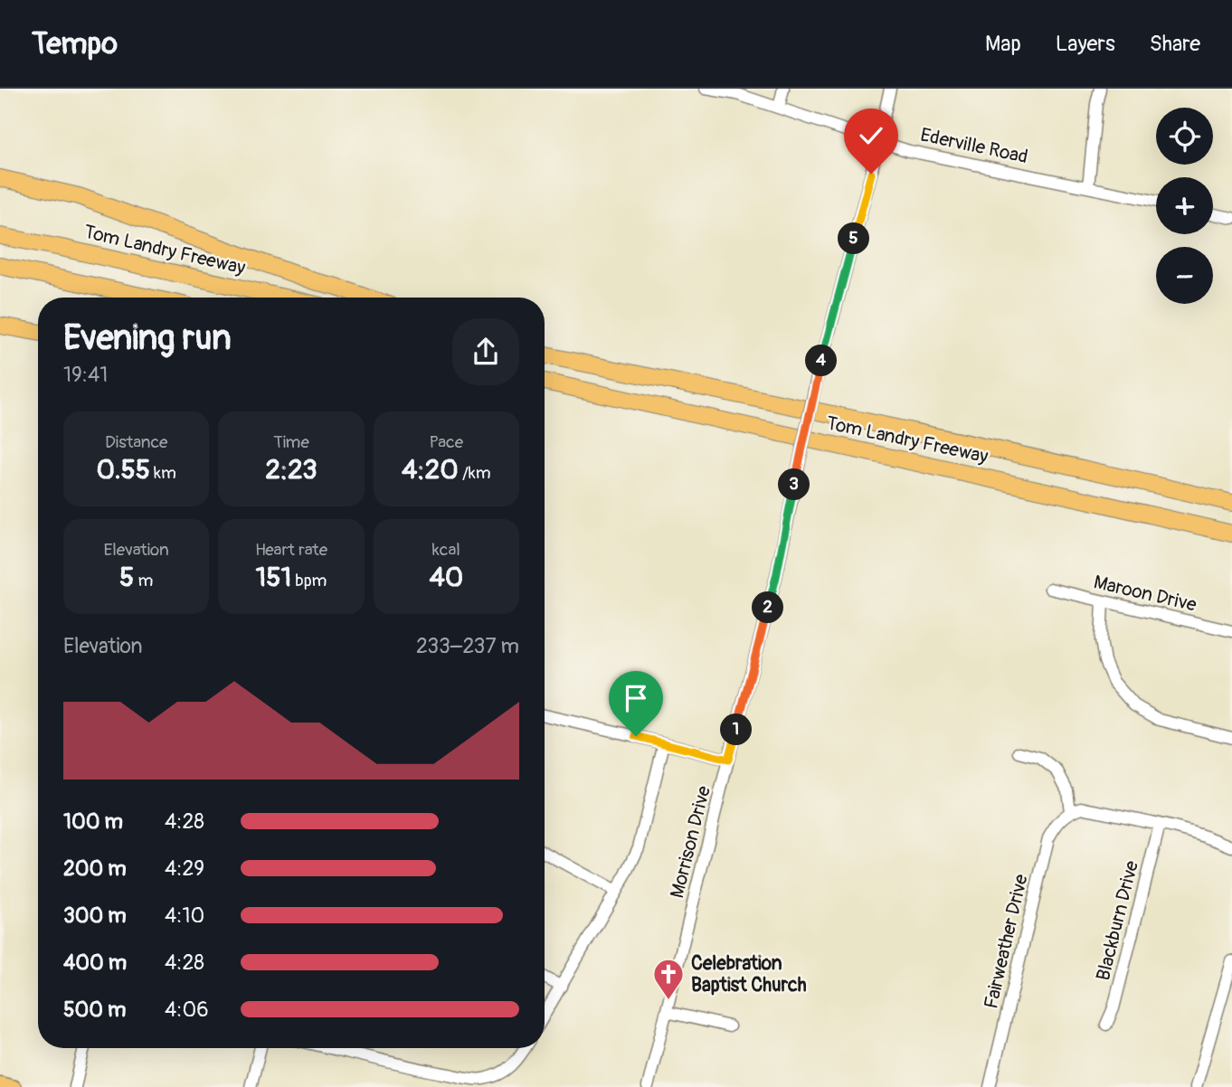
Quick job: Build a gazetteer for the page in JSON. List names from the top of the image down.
{
  "streets": {
    "highway": ["Tom Landry Freeway"],
    "street": [
      "Ederville Road",
      "Maroon Drive",
      "Morrison Drive",
      "Blackburn Drive",
      "Fairweather Drive"
    ]
  },
  "crossings": [
    ["Ederville Road", "Morrison Drive"]
  ],
  "places": {
    "church": ["Celebration Baptist Church"]
  },
  "page": {
    "header": "Tempo",
    "nav": ["Map", "Layers", "Share"],
    "map_buttons": ["+", "−"],
    "pins": [
      "5",
      "4",
      "3",
      "2",
      "1"
    ],
    "heading": ["Evening run", "19:41"],
    "stats": [
      ["Distance", "0.55 km"],
      ["Time", "2:23"],
      ["Pace", "4:20 /km"],
      ["Elevation", "5 m"],
      ["Heart rate", "151 bpm"],
      ["kcal", "40"]
    ],
    "chart": ["Elevation", "233–237 m"],
    "list": [
      {
        "name": "100 m",
        "note": "4:28"
      },
      {
        "name": "200 m",
        "note": "4:29"
      },
      {
        "name": "300 m",
        "note": "4:10"
      },
      {
        "name": "400 m",
        "note": "4:28"
      },
      {
        "name": "500 m",
        "note": "4:06"
      }
    ]
  }
}
